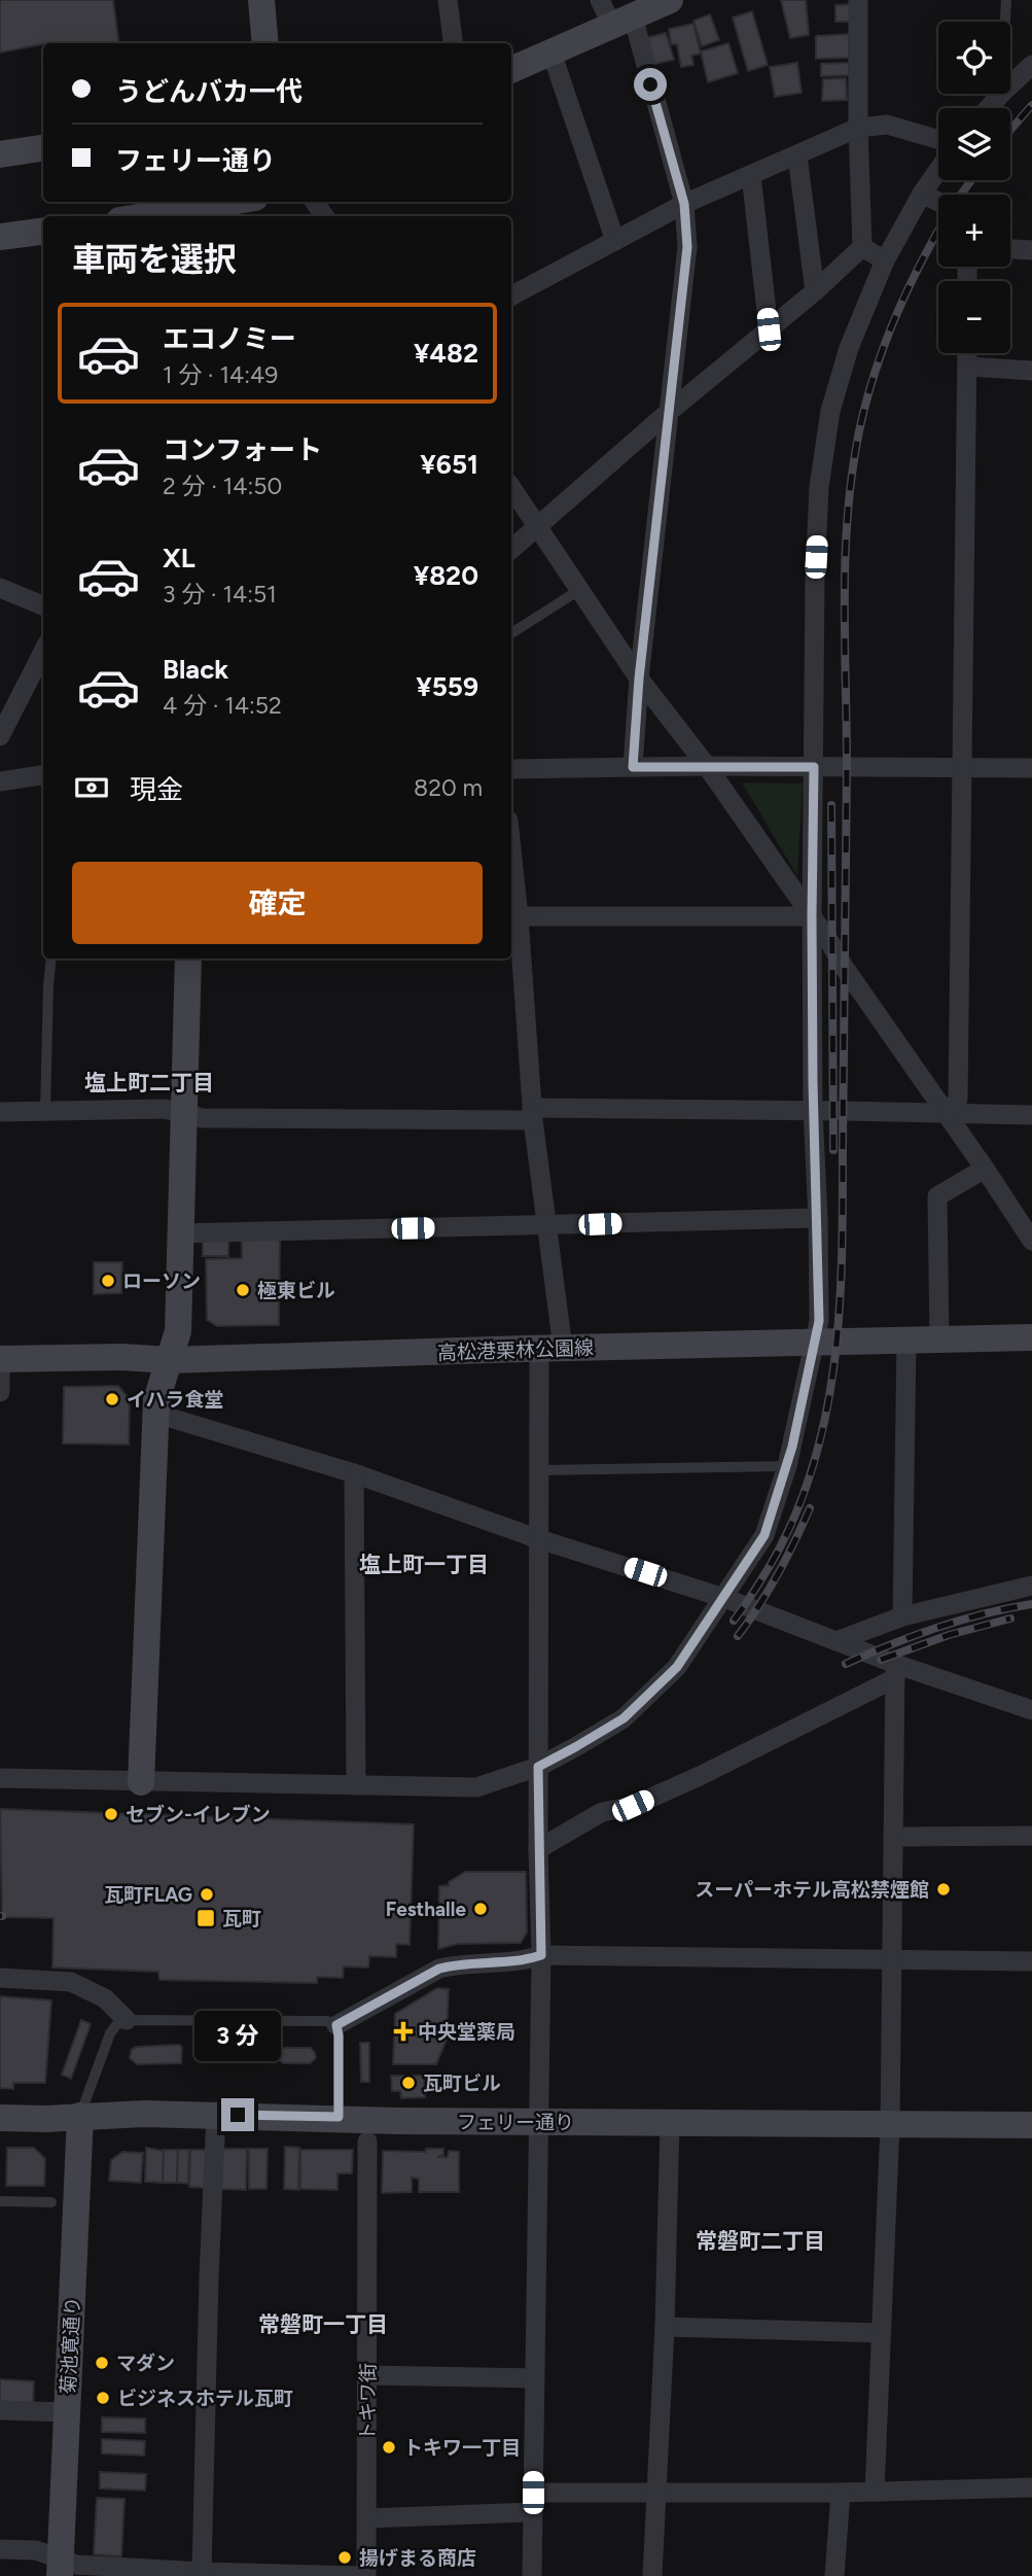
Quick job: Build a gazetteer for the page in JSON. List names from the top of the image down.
{
  "streets": {
    "street": [
      "高松港栗林公園線",
      "フェリー通り",
      "菊池寛通り",
      "トキワ街"
    ]
  },
  "crossings": [
    ["フェリー通り", "菊池寛通り"]
  ],
  "districts": [
    "塩上町二丁目",
    "塩上町一丁目",
    "常磐町二丁目",
    "常磐町一丁目"
  ],
  "places": {
    "other": [
      "ローソン",
      "極東ビル",
      "イハラ食堂",
      "セブン-イレブン",
      "スーパーホテル高松禁煙館",
      "瓦町FLAG",
      "Festhalle",
      "瓦町ビル",
      "マダン",
      "ビジネスホテル瓦町",
      "トキワ一丁目",
      "揚げまる商店"
    ],
    "transit": ["瓦町"],
    "health": ["中央堂薬局"]
  },
  "page": {
    "map_buttons": ["+", "−"],
    "banner": ["うどんバカ一代", "フェリー通り"],
    "heading": "車両を選択",
    "list": [
      {
        "name": "エコノミー",
        "note": "1 分 · 14:49",
        "value": "¥482"
      },
      {
        "name": "コンフォート",
        "note": "2 分 · 14:50",
        "value": "¥651"
      },
      {
        "name": "XL",
        "note": "3 分 · 14:51",
        "value": "¥820"
      },
      {
        "name": "Black",
        "note": "4 分 · 14:52",
        "value": "¥559"
      }
    ],
    "pay": ["現金", "820 m"],
    "buttons": "確定",
    "bubble": "3 分"
  }
}
